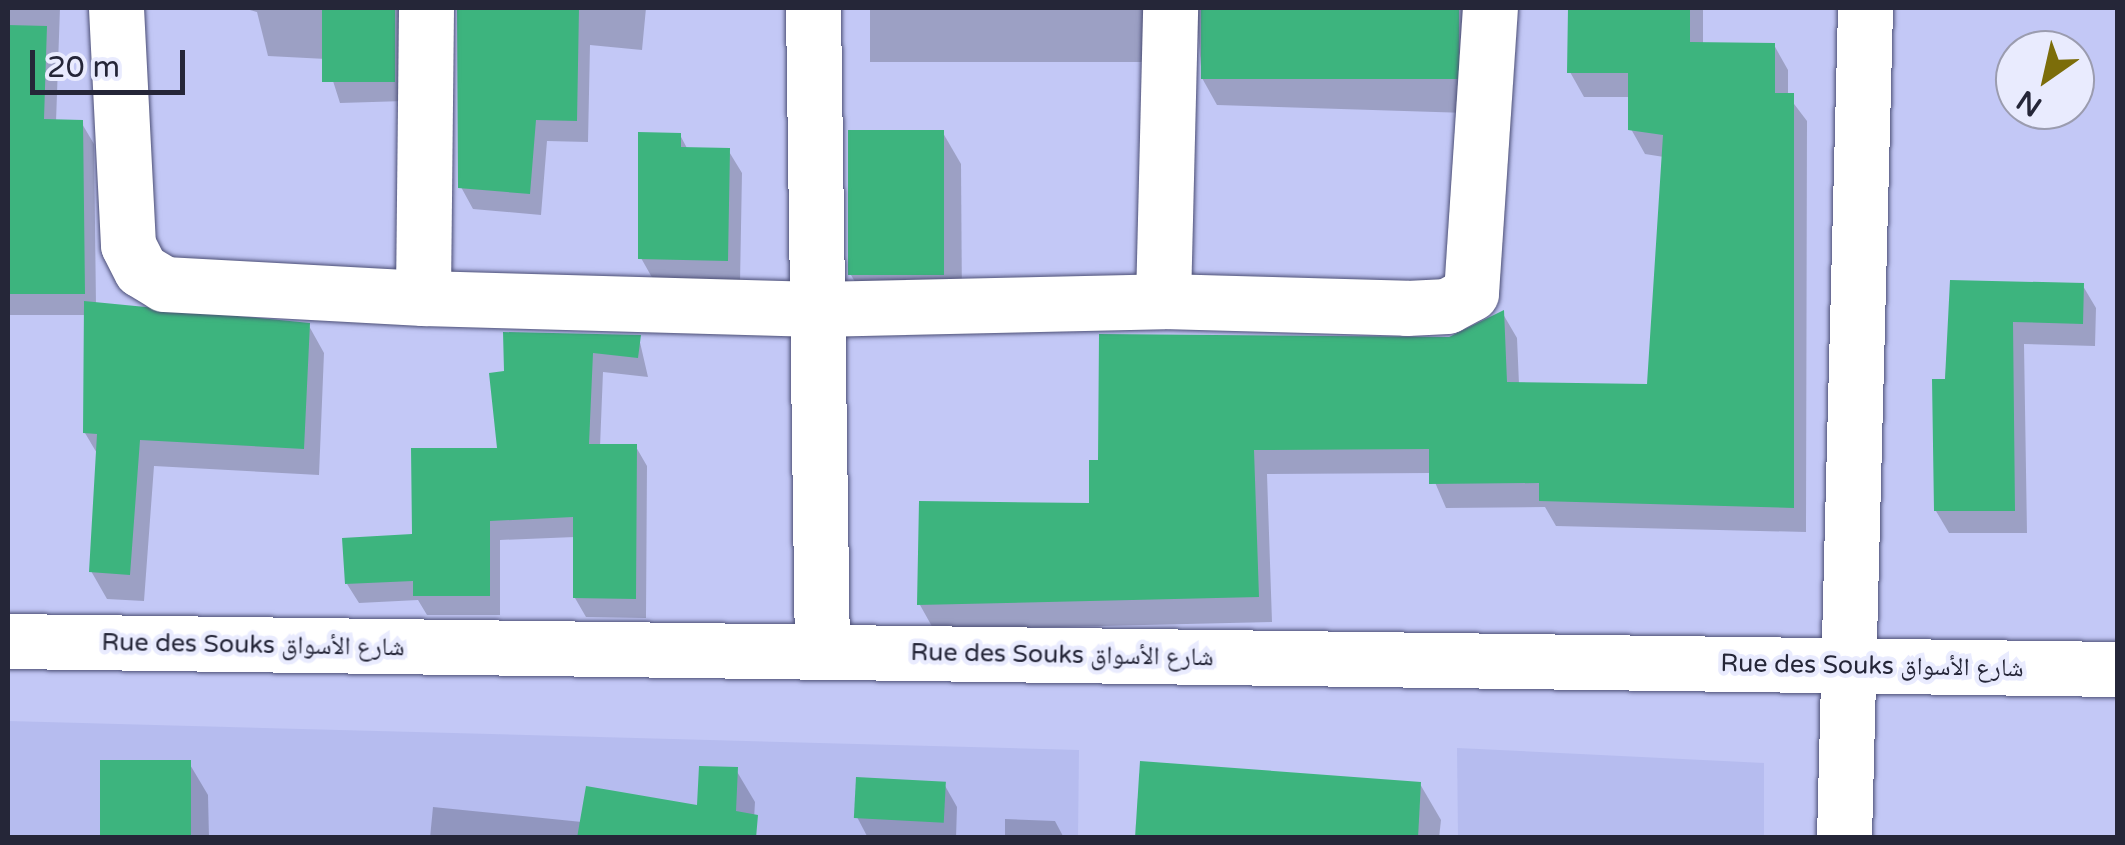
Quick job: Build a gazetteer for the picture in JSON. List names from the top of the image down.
{
  "streets": {
    "street": ["Rue des Souks شارع الأسواق"]
  },
  "scale_bar": "20 m",
  "north": "bottom left"
}
